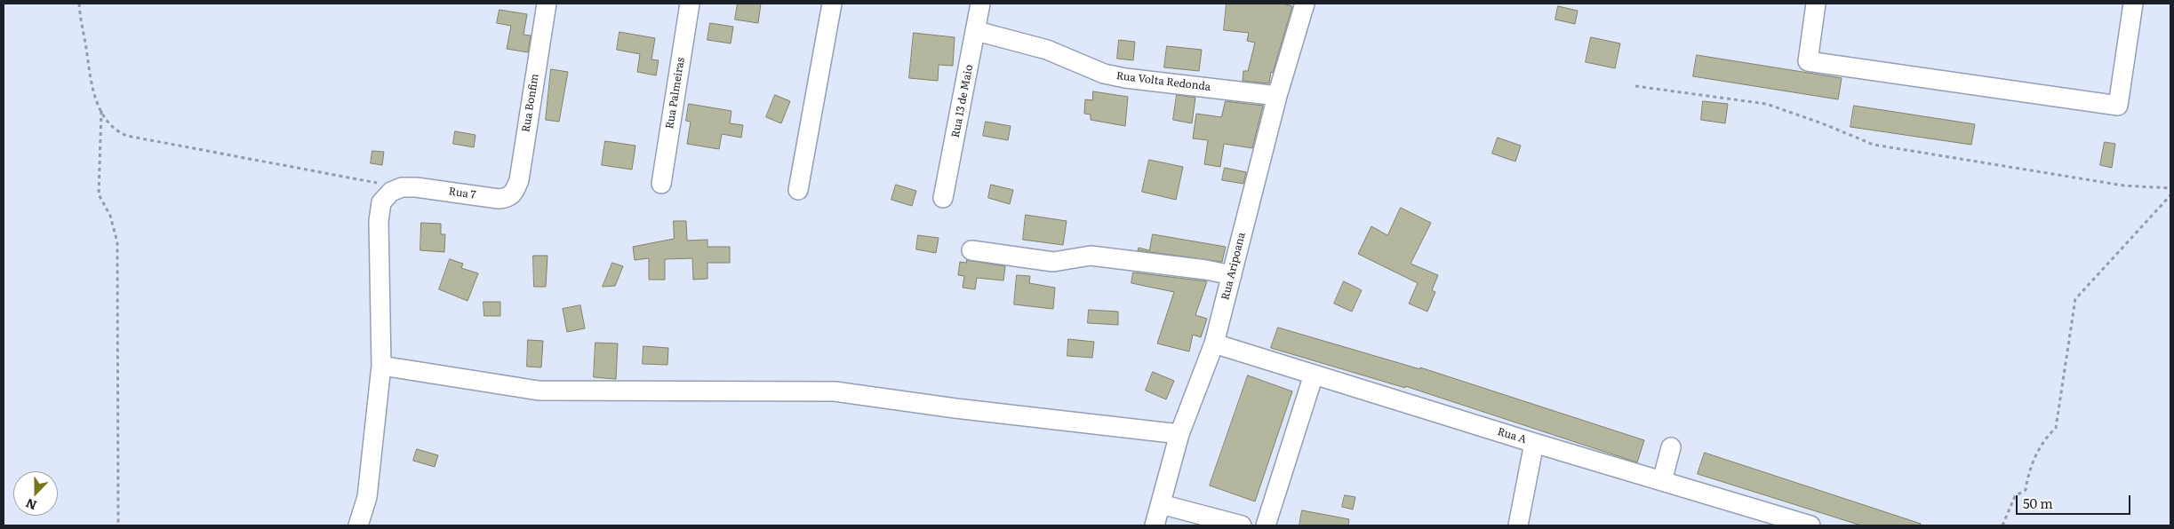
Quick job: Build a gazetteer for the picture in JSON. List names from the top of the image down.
{
  "streets": {
    "street": [
      "Rua Volta Redonda",
      "Rua Palmeiras",
      "Rua 13 de Maio",
      "Rua Bonfim",
      "Rua 7",
      "Rua Aripoana",
      "Rua A"
    ]
  },
  "crossings": [
    ["Rua Volta Redonda", "Rua 13 de Maio"],
    ["Rua Volta Redonda", "Rua Aripoana"],
    ["Rua Bonfim", "Rua 7"],
    ["Rua Aripoana", "Rua A"]
  ],
  "scale_bar": "50 m",
  "north": "bottom"
}
